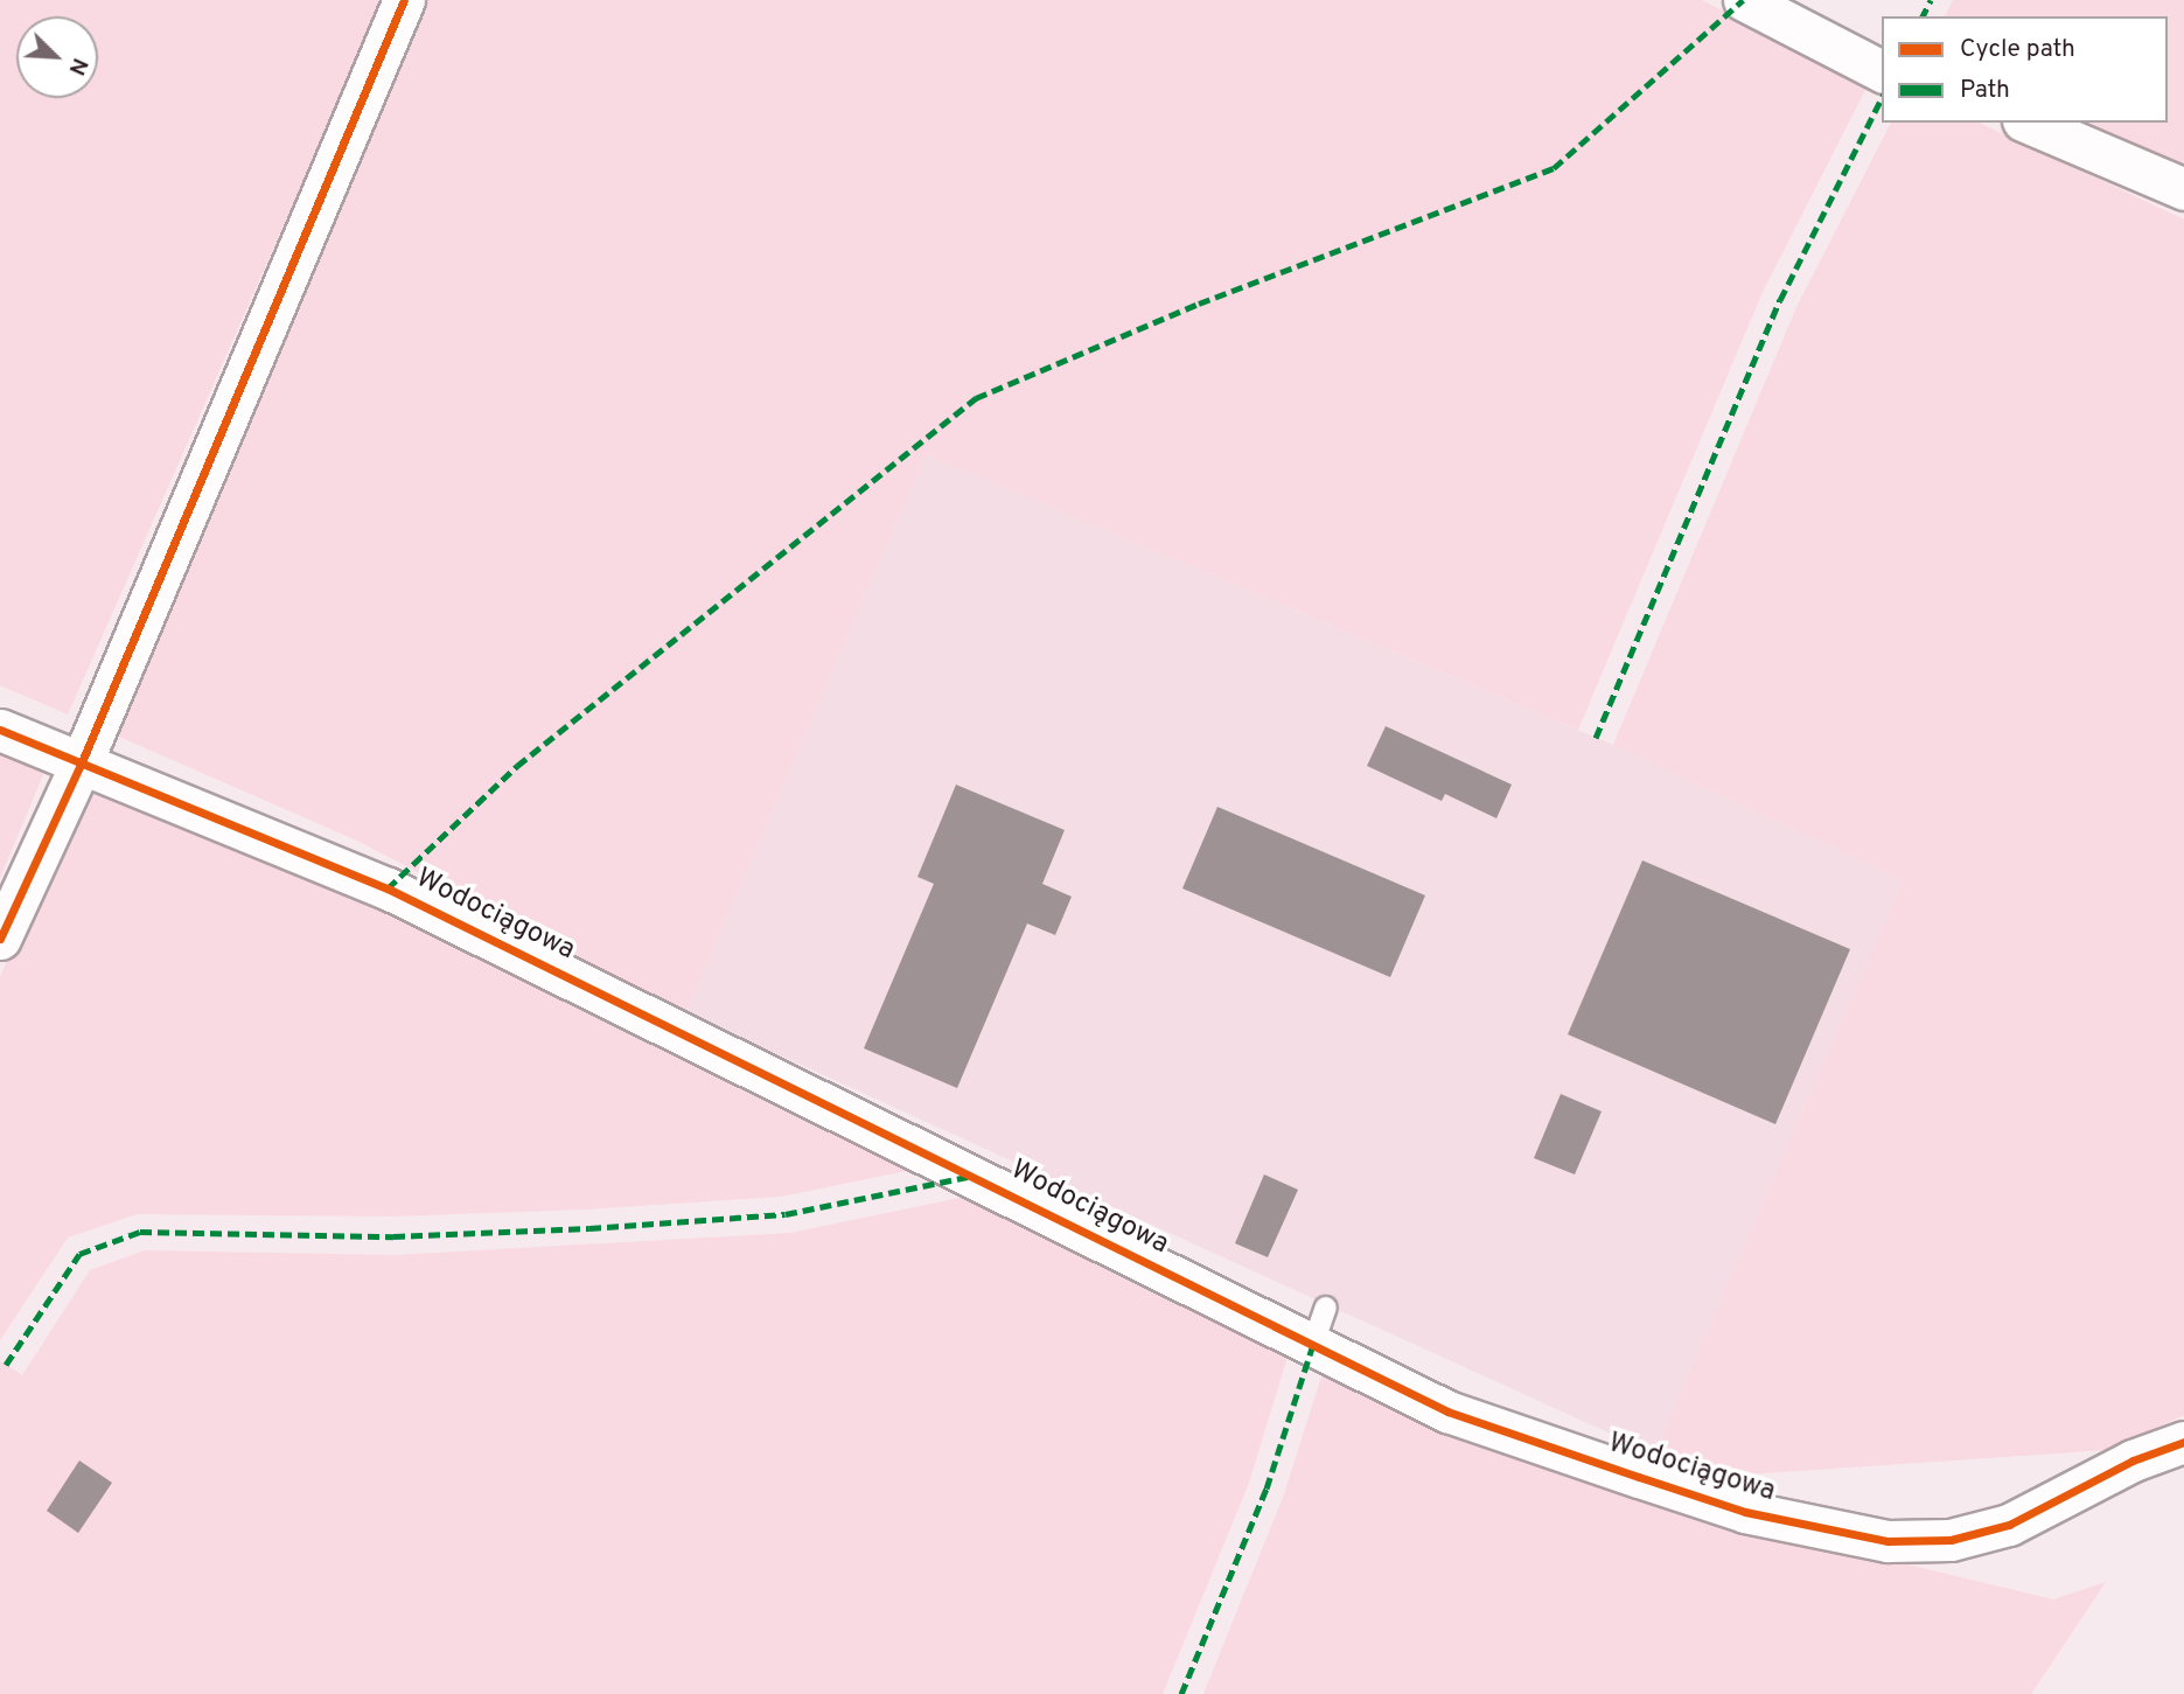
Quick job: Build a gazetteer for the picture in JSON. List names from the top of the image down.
{
  "streets": {
    "street": ["Wodociągowa"]
  },
  "legend": ["Cycle path", "Path"],
  "north": "bottom right"
}
